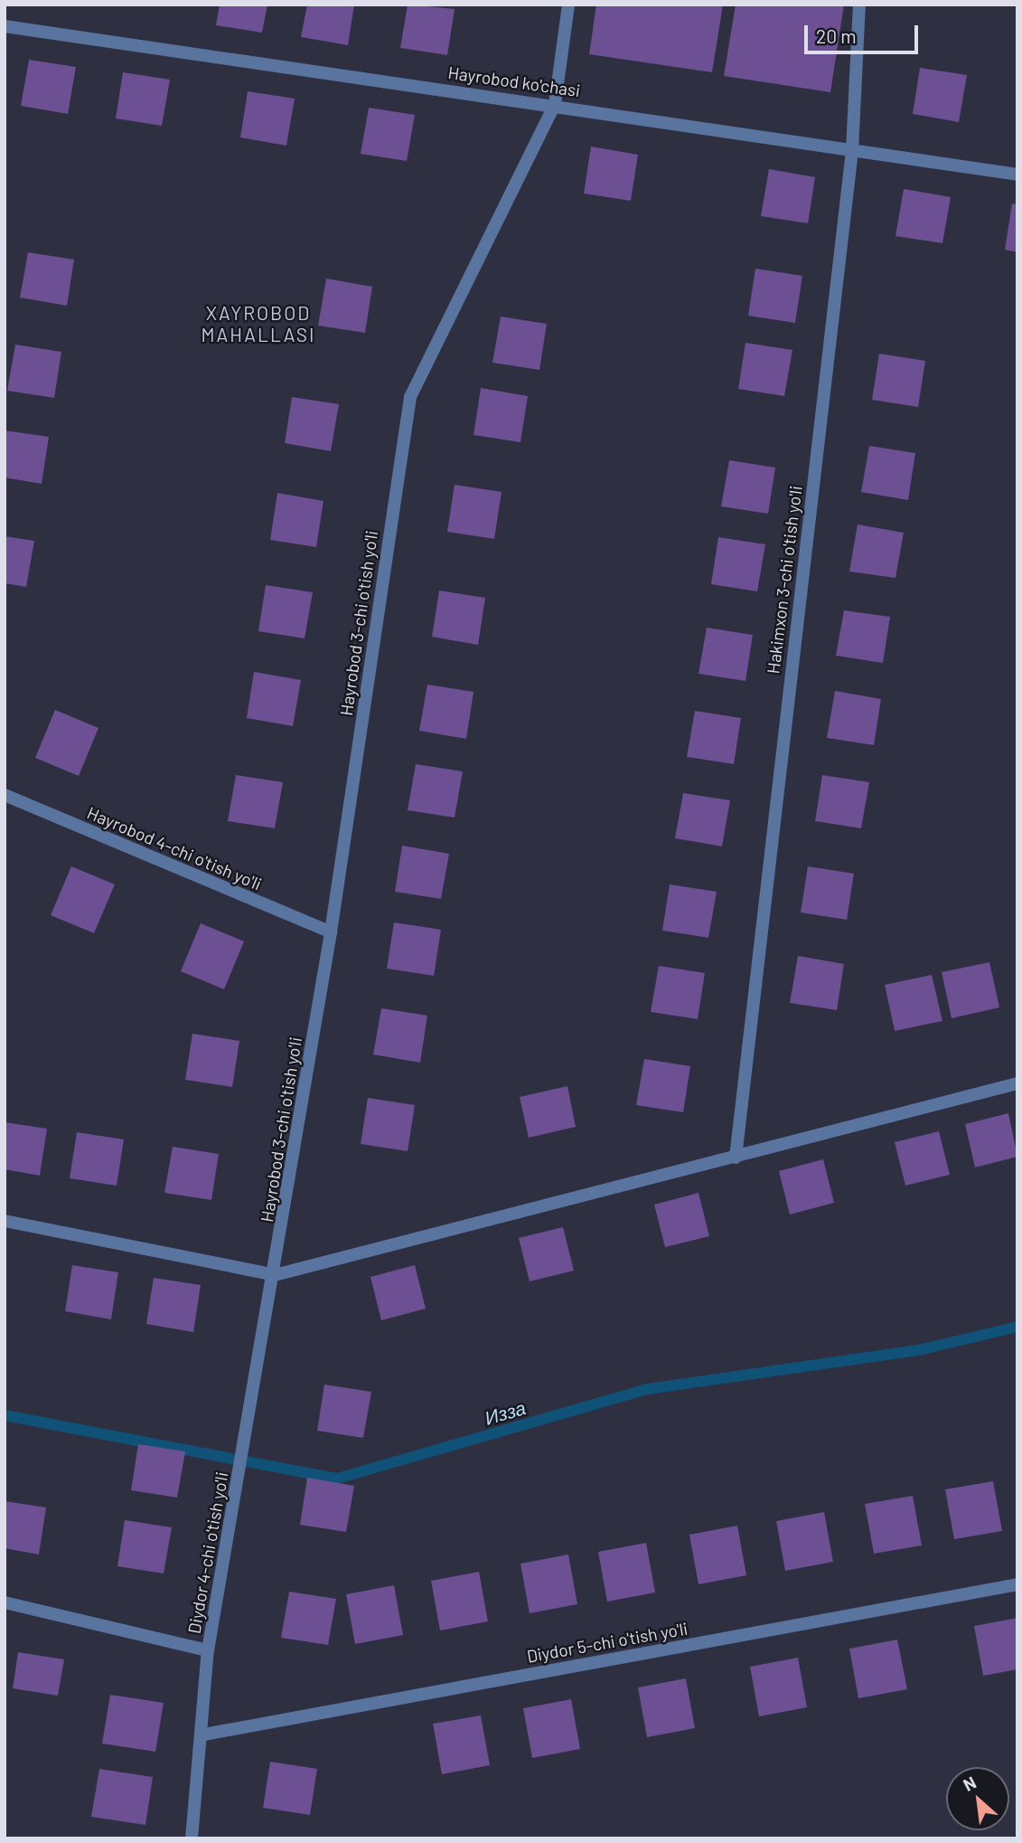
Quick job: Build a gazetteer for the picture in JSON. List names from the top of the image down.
{
  "streets": {
    "street": [
      "Hayrobod ko'chasi",
      "Hakimxon 3-chi o'tish yo'li",
      "Hayrobod 3-chi o'tish yo'li",
      "Hayrobod 4-chi o'tish yo'li",
      "Diydor 4-chi o'tish yo'li",
      "Diydor 5-chi o'tish yo'li"
    ]
  },
  "crossings": [
    ["Hayrobod ko'chasi", "Hakimxon 3-chi o'tish yo'li"],
    ["Hayrobod ko'chasi", "Hayrobod 3-chi o'tish yo'li"],
    ["Hayrobod 3-chi o'tish yo'li", "Hayrobod 4-chi o'tish yo'li"],
    ["Hayrobod 3-chi o'tish yo'li", "Diydor 4-chi o'tish yo'li"],
    ["Diydor 4-chi o'tish yo'li", "Diydor 5-chi o'tish yo'li"]
  ],
  "districts": ["XAYROBOD MAHALLASI"],
  "water": ["Изза"],
  "scale_bar": "20 m",
  "north": "top left"
}
